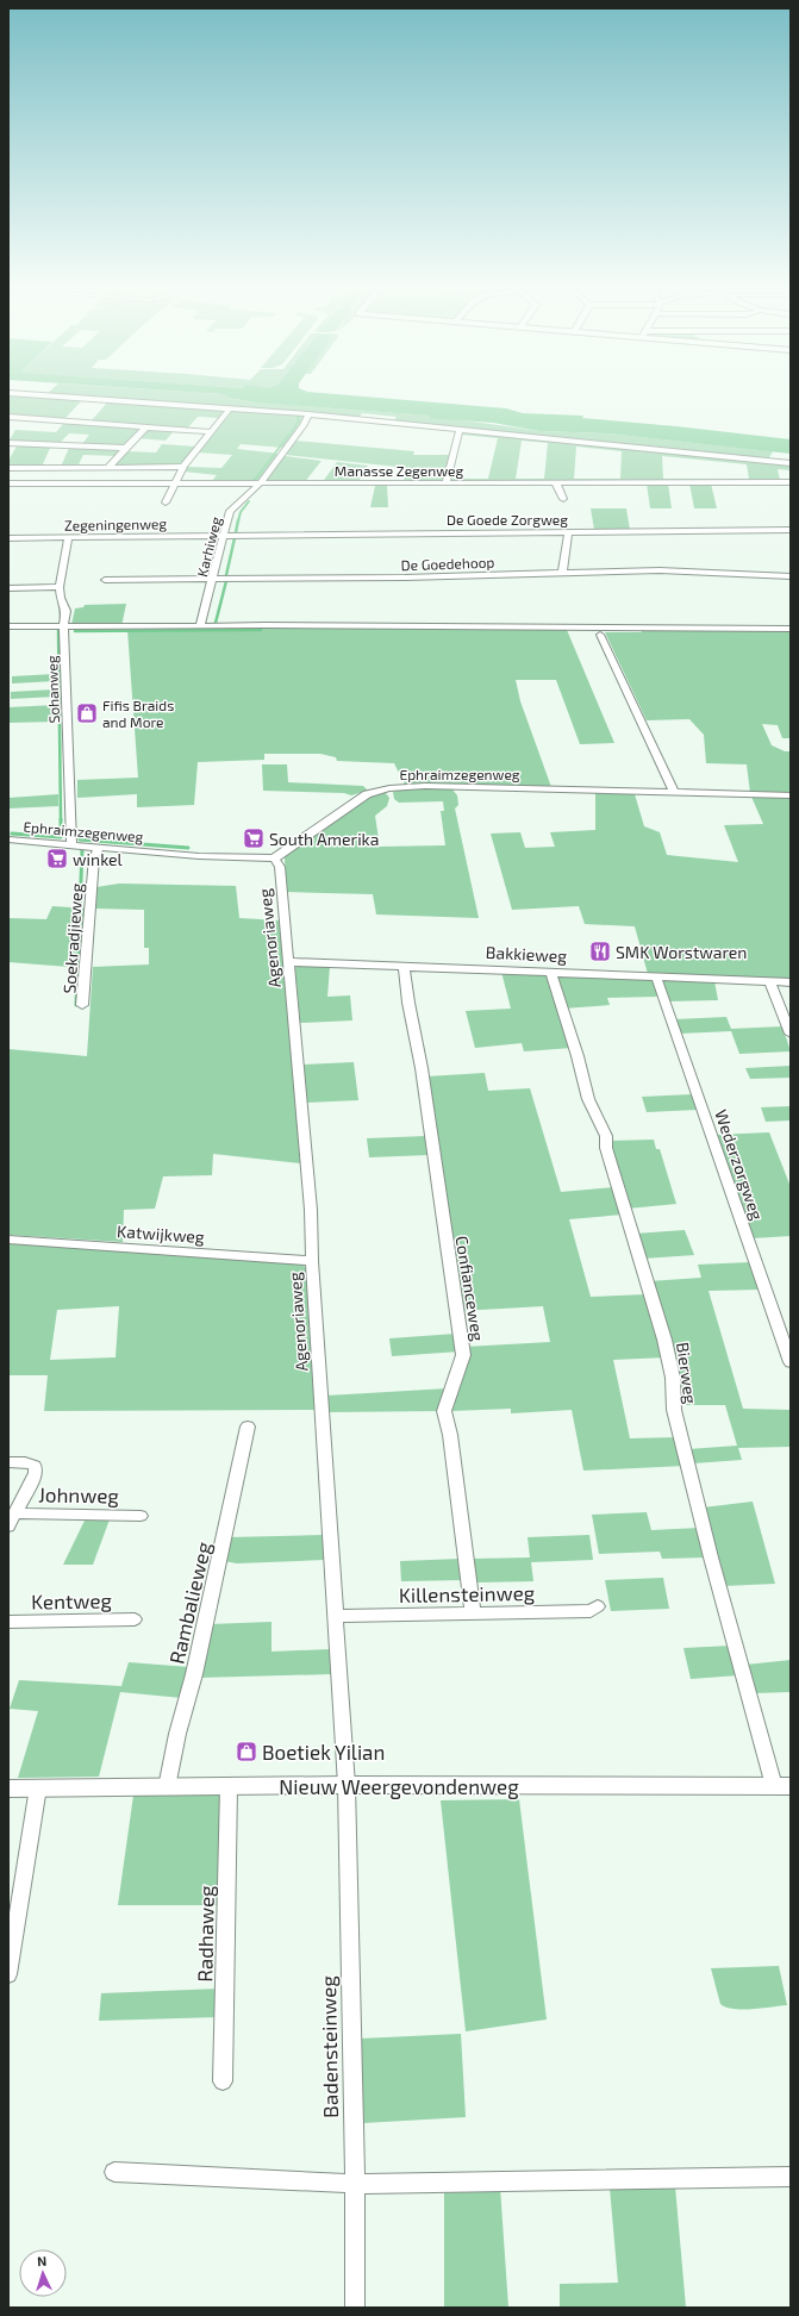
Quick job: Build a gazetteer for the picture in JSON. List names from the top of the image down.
{
  "streets": {
    "street": [
      "Manasse Zegenweg",
      "De Goede Zorgweg",
      "Zegeningenweg",
      "Karhiweg",
      "De Goedehoop",
      "Sohanweg",
      "Ephraimzegenweg",
      "Soekradjieweg",
      "Agenoriaweg",
      "Bakkieweg",
      "Wederzorgweg",
      "Katwijkweg",
      "Confianceweg",
      "Bierweg",
      "Johnweg",
      "Killensteinweg",
      "Kentweg",
      "Rambalieweg",
      "Nieuw Weergevondenweg",
      "Radhaweg",
      "Badensteinweg"
    ]
  },
  "crossings": [
    ["Manasse Zegenweg", "Karhiweg"],
    ["De Goede Zorgweg", "Zegeningenweg"],
    ["De Goede Zorgweg", "Karhiweg"],
    ["Zegeningenweg", "Karhiweg"],
    ["Zegeningenweg", "Sohanweg"],
    ["Karhiweg", "De Goedehoop"],
    ["Sohanweg", "Ephraimzegenweg"],
    ["Ephraimzegenweg", "Soekradjieweg"],
    ["Ephraimzegenweg", "Agenoriaweg"],
    ["Agenoriaweg", "Bakkieweg"],
    ["Agenoriaweg", "Katwijkweg"],
    ["Agenoriaweg", "Killensteinweg"],
    ["Agenoriaweg", "Nieuw Weergevondenweg"],
    ["Agenoriaweg", "Badensteinweg"],
    ["Bakkieweg", "Wederzorgweg"],
    ["Bakkieweg", "Confianceweg"],
    ["Bakkieweg", "Bierweg"],
    ["Confianceweg", "Killensteinweg"],
    ["Bierweg", "Nieuw Weergevondenweg"],
    ["Rambalieweg", "Nieuw Weergevondenweg"],
    ["Nieuw Weergevondenweg", "Radhaweg"],
    ["Nieuw Weergevondenweg", "Badensteinweg"]
  ],
  "places": {
    "shop": ["Fifis Braids and More", "Boetiek Yilian"],
    "supermarket": ["South Amerika", "winkel"],
    "restaurant": ["SMK Worstwaren"]
  },
  "north": "top"
}
